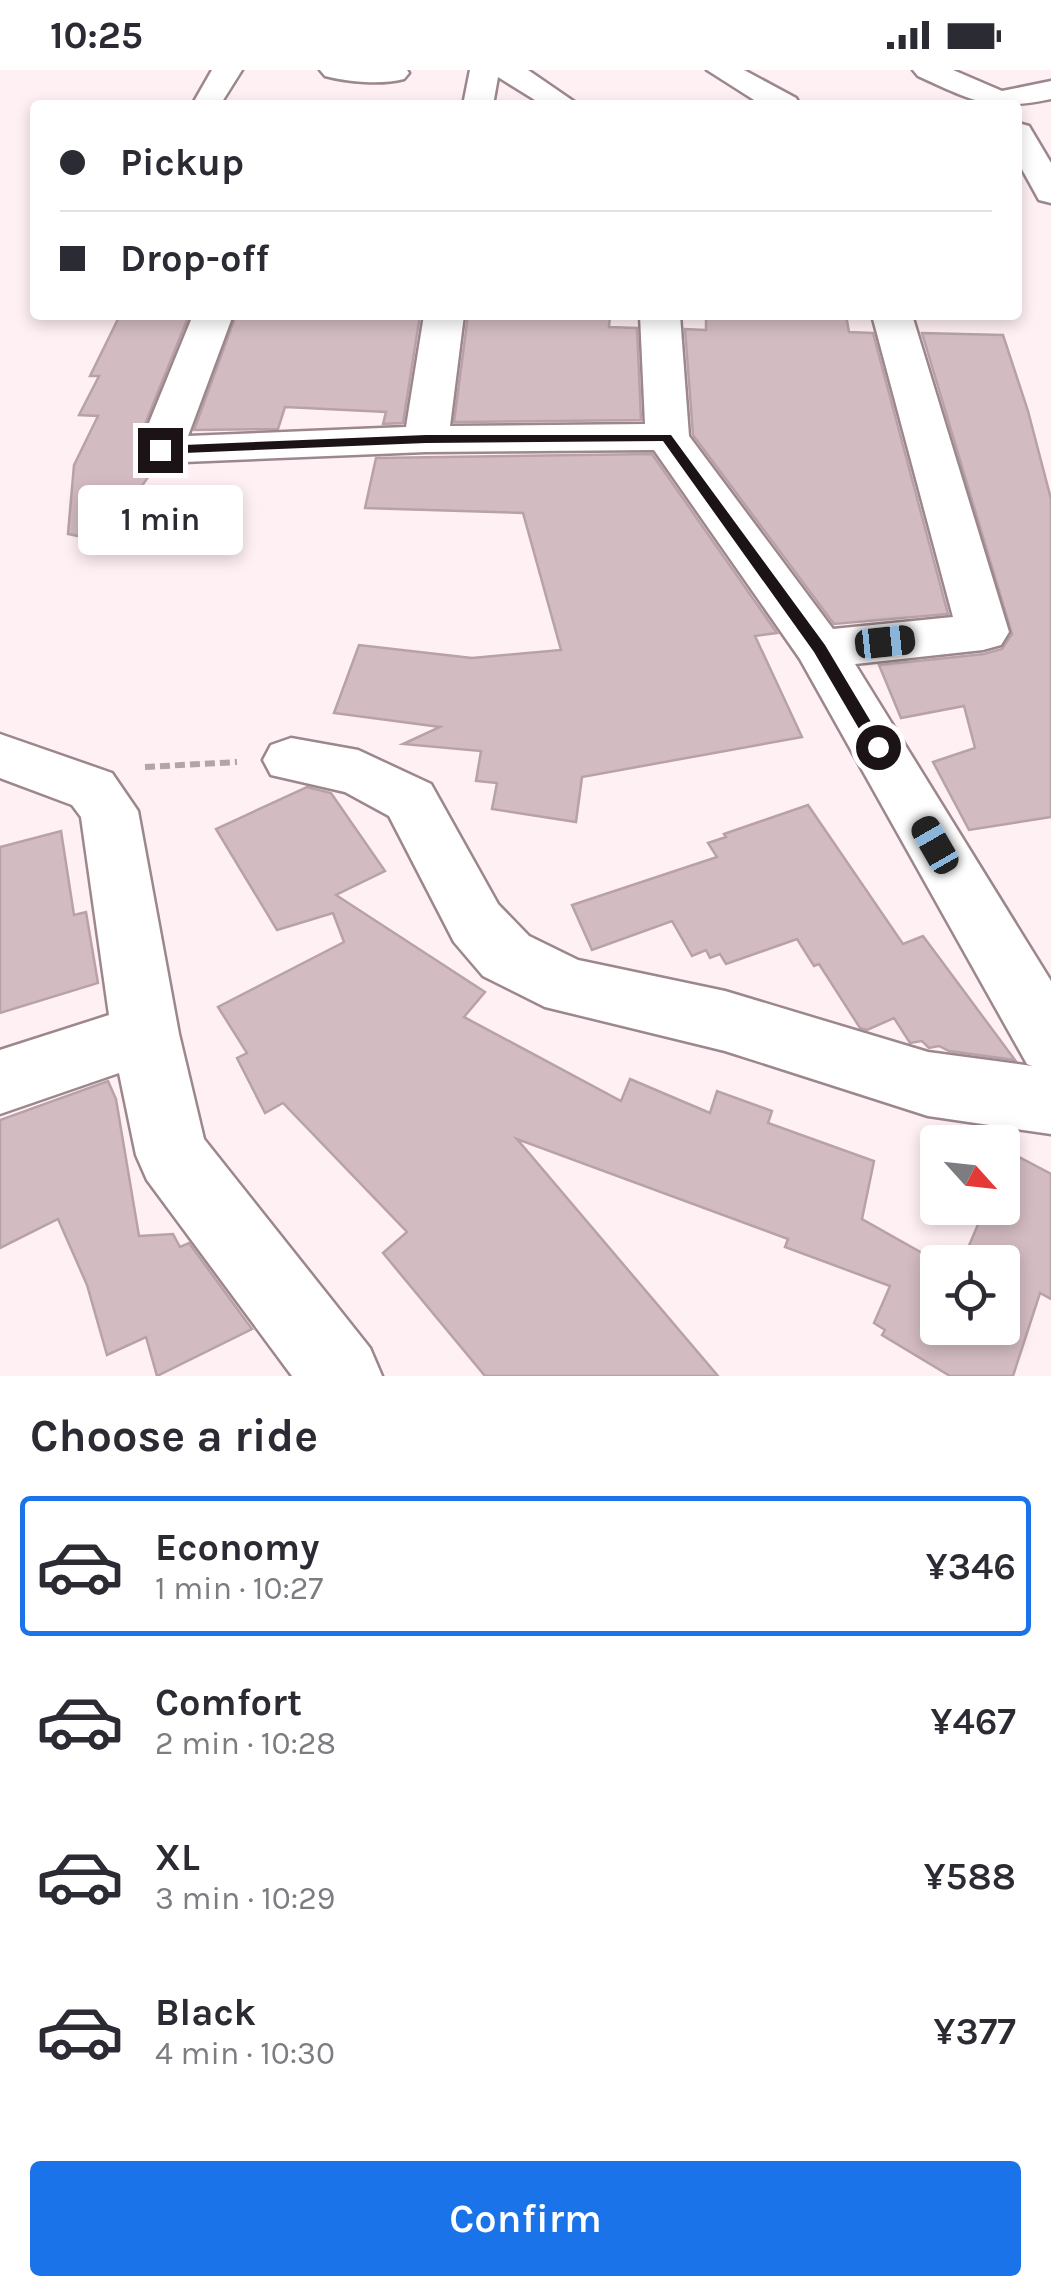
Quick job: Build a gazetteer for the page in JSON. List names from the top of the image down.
{
  "north": "bottom right",
  "page": {
    "status": "10:25",
    "banner": ["Pickup", "Drop-off"],
    "bubble": "1 min",
    "heading": "Choose a ride",
    "list": [
      {
        "name": "Economy",
        "note": "1 min · 10:27",
        "value": "¥346"
      },
      {
        "name": "Comfort",
        "note": "2 min · 10:28",
        "value": "¥467"
      },
      {
        "name": "XL",
        "note": "3 min · 10:29",
        "value": "¥588"
      },
      {
        "name": "Black",
        "note": "4 min · 10:30",
        "value": "¥377"
      }
    ],
    "buttons": "Confirm"
  }
}
